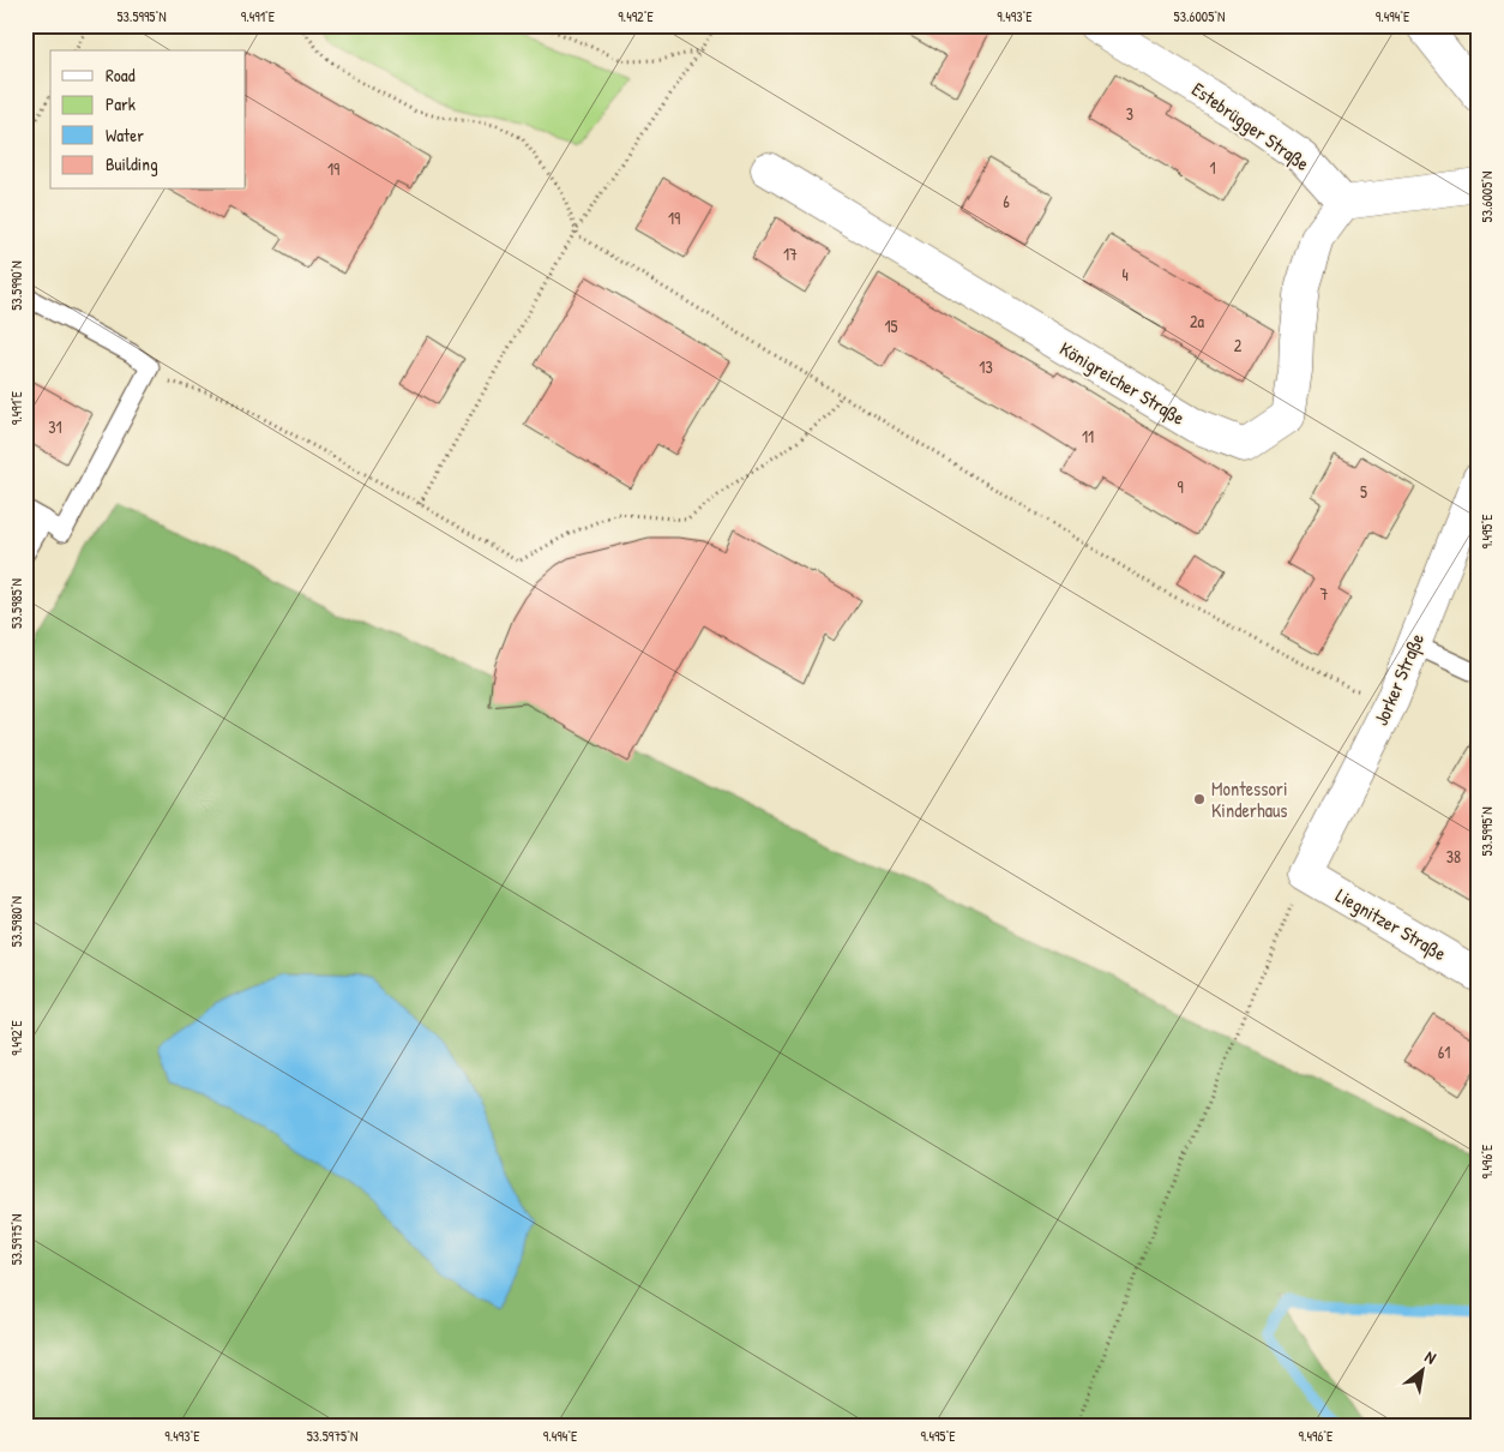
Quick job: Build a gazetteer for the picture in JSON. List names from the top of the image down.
{
  "streets": {
    "street": [
      "Estebrügger Straße",
      "Königreicher Straße",
      "Jorker Straße",
      "Liegnitzer Straße"
    ]
  },
  "crossings": [
    ["Estebrügger Straße", "Königreicher Straße"],
    ["Jorker Straße", "Liegnitzer Straße"]
  ],
  "places": ["Montessori Kinderhaus"],
  "house_numbers": [
    "3",
    "1",
    "19",
    "6",
    "19",
    "17",
    "4",
    "2a",
    "15",
    "2",
    "13",
    "31",
    "11",
    "9",
    "5",
    "7",
    "38",
    "61"
  ],
  "legend": [
    "Road",
    "Park",
    "Water",
    "Building"
  ],
  "north": "top right",
  "coordinates": [
    "53.5995°N",
    "9.491°E",
    "9.492°E",
    "9.493°E",
    "53.6005°N",
    "9.494°E",
    "53.5990°N",
    "9.495°E",
    "53.5985°N",
    "53.5980°N",
    "9.496°E",
    "53.5975°N"
  ]
}
